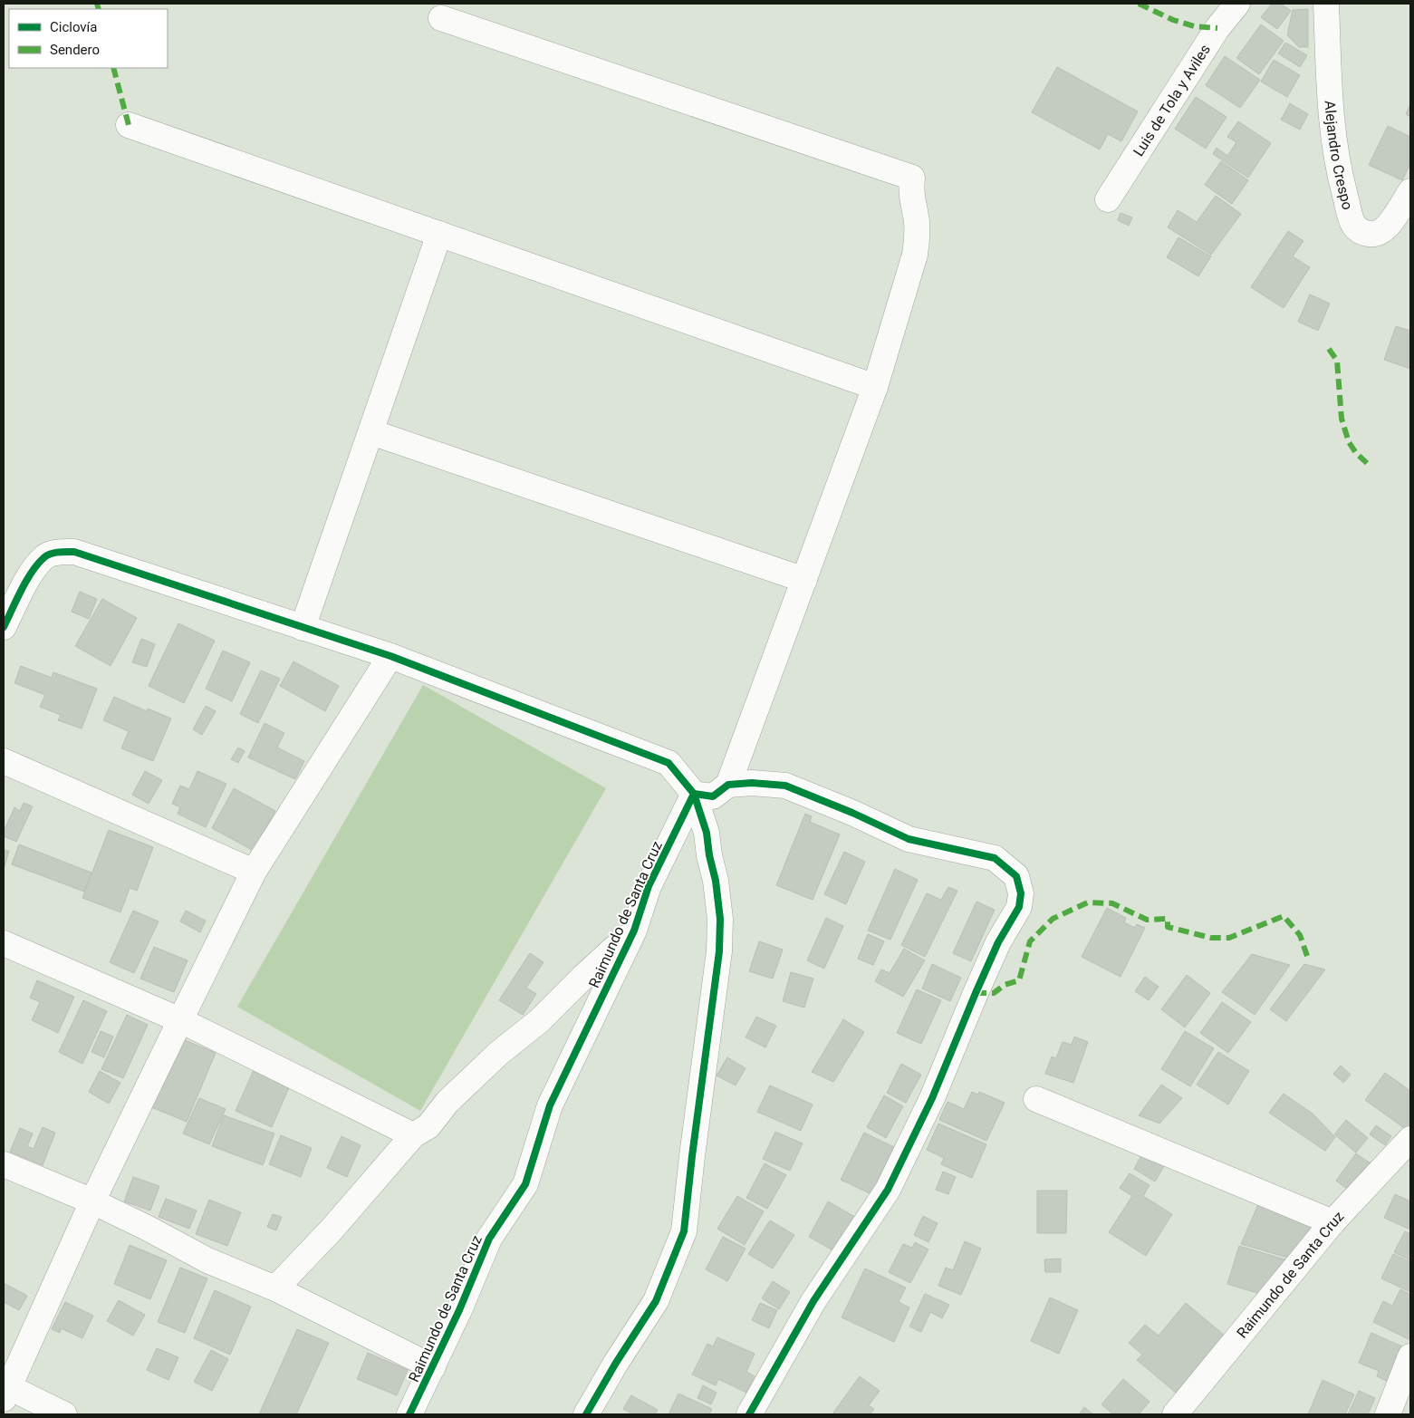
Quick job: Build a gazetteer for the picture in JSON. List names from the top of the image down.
{
  "streets": {
    "street": ["Luis de Tola y Aviles", "Alejandro Crespo", "Raimundo de Santa Cruz"]
  },
  "legend": ["Ciclovía", "Sendero"]
}
